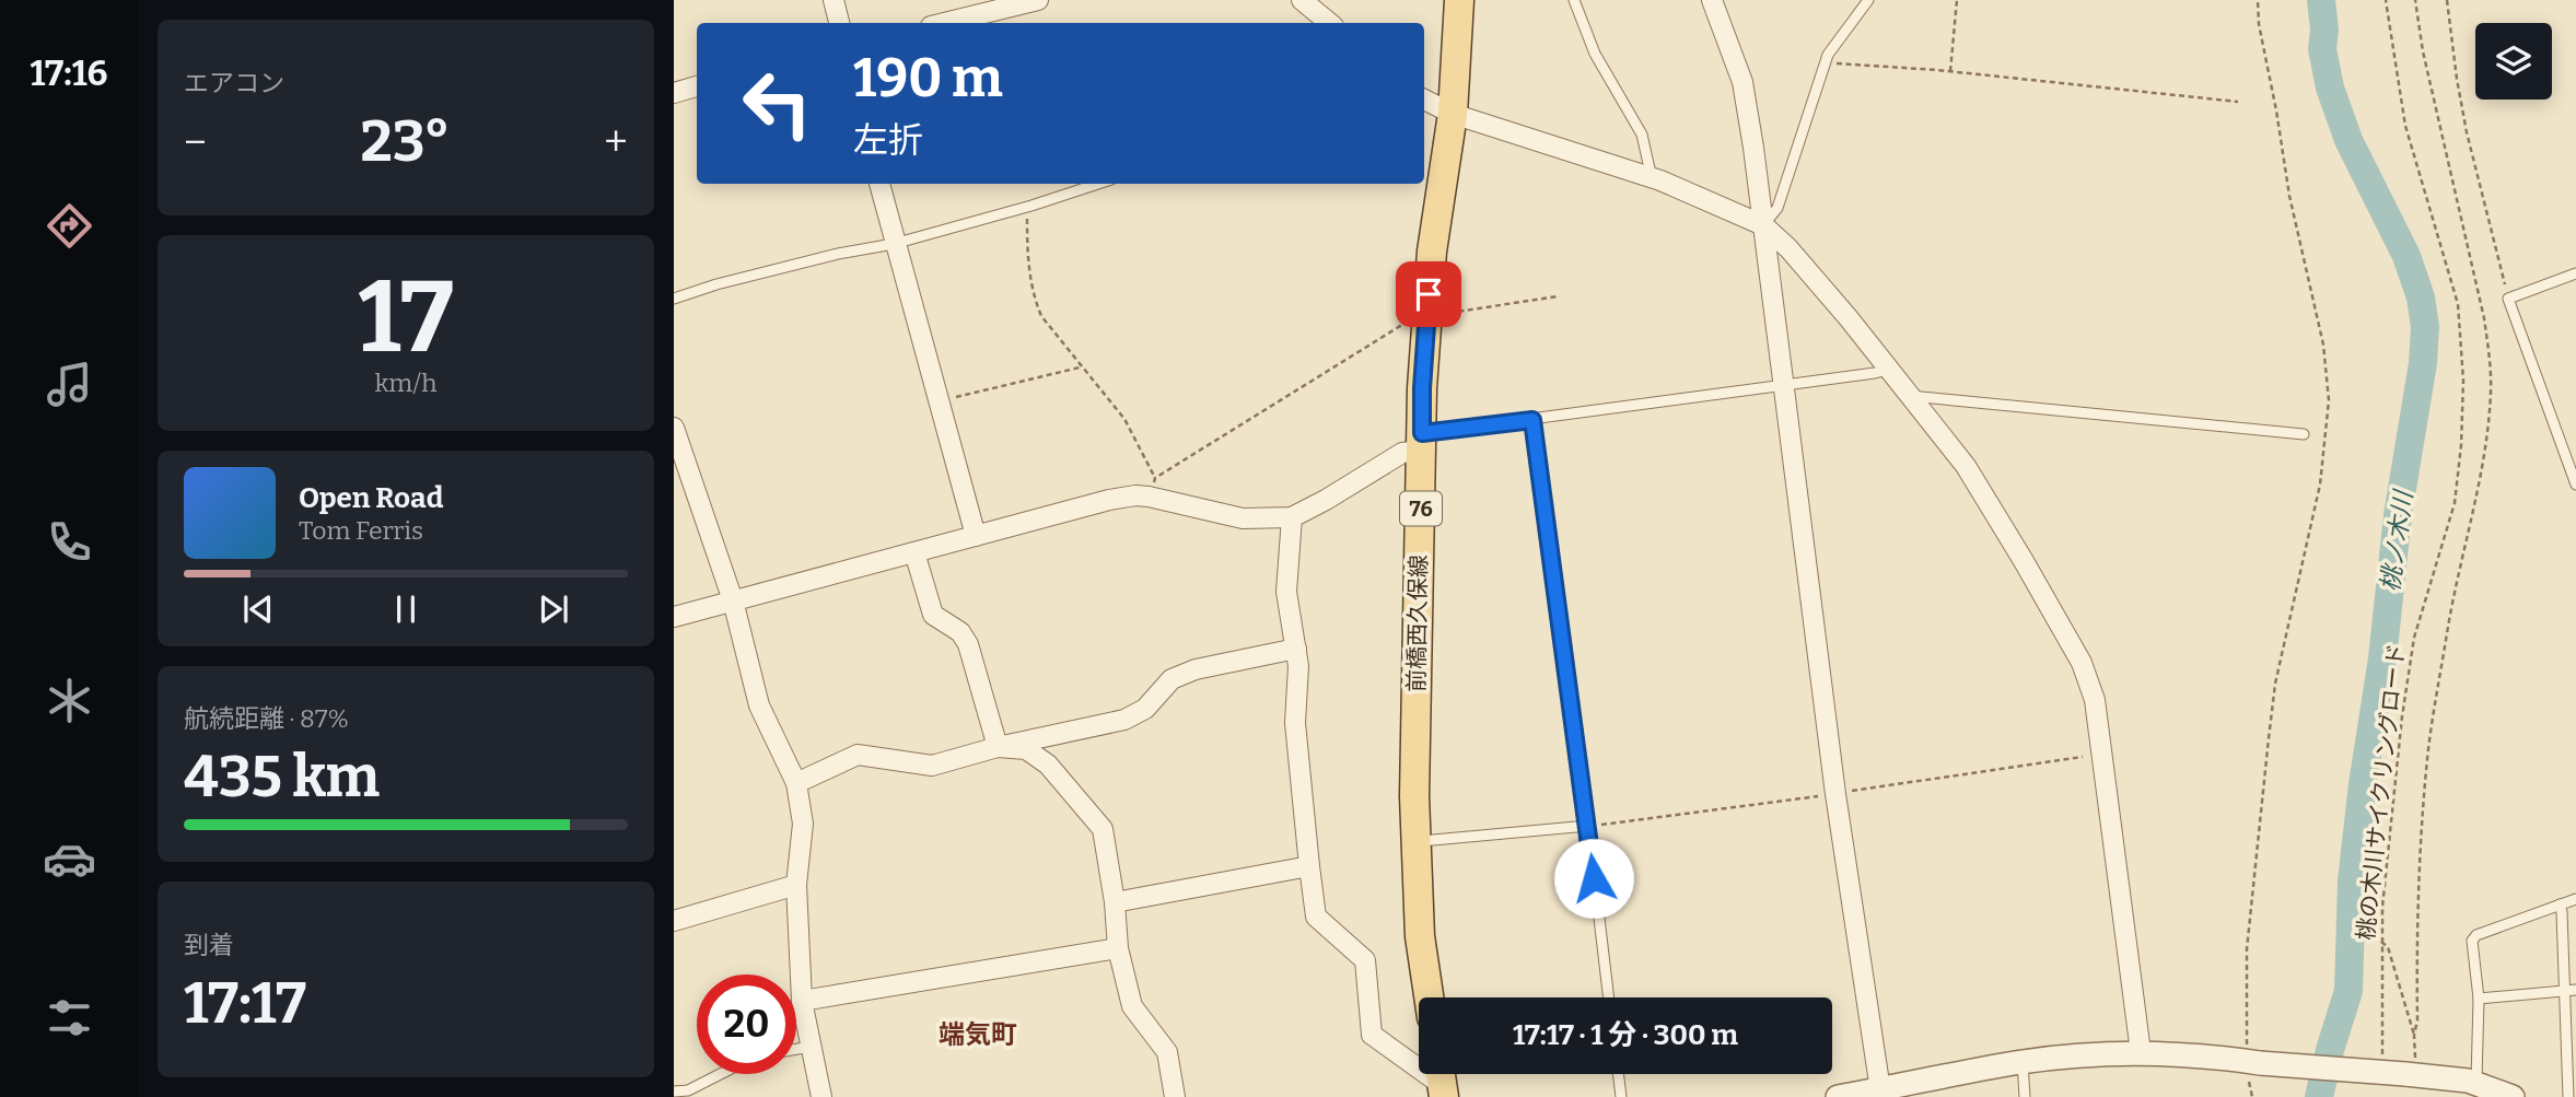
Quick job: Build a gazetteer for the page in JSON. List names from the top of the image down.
{
  "streets": {
    "main road": ["76", "前橋西久保線"],
    "path": ["桃の木川サイクリングロード"]
  },
  "districts": ["端気町"],
  "water": ["桃ノ木川"],
  "page": {
    "tabs": "17:16",
    "tile": [
      "エアコン",
      ["17", "km/h"],
      ["航続距離 · 87%", "435 km"],
      ["到着", "17:17"]
    ],
    "turn": ["190 m", "左折"],
    "heat": ["−", "23°", "+"],
    "song": ["Open Road", "Tom Ferris"],
    "limit": "20",
    "trip": "17:17 · 1 分 · 300 m"
  }
}
